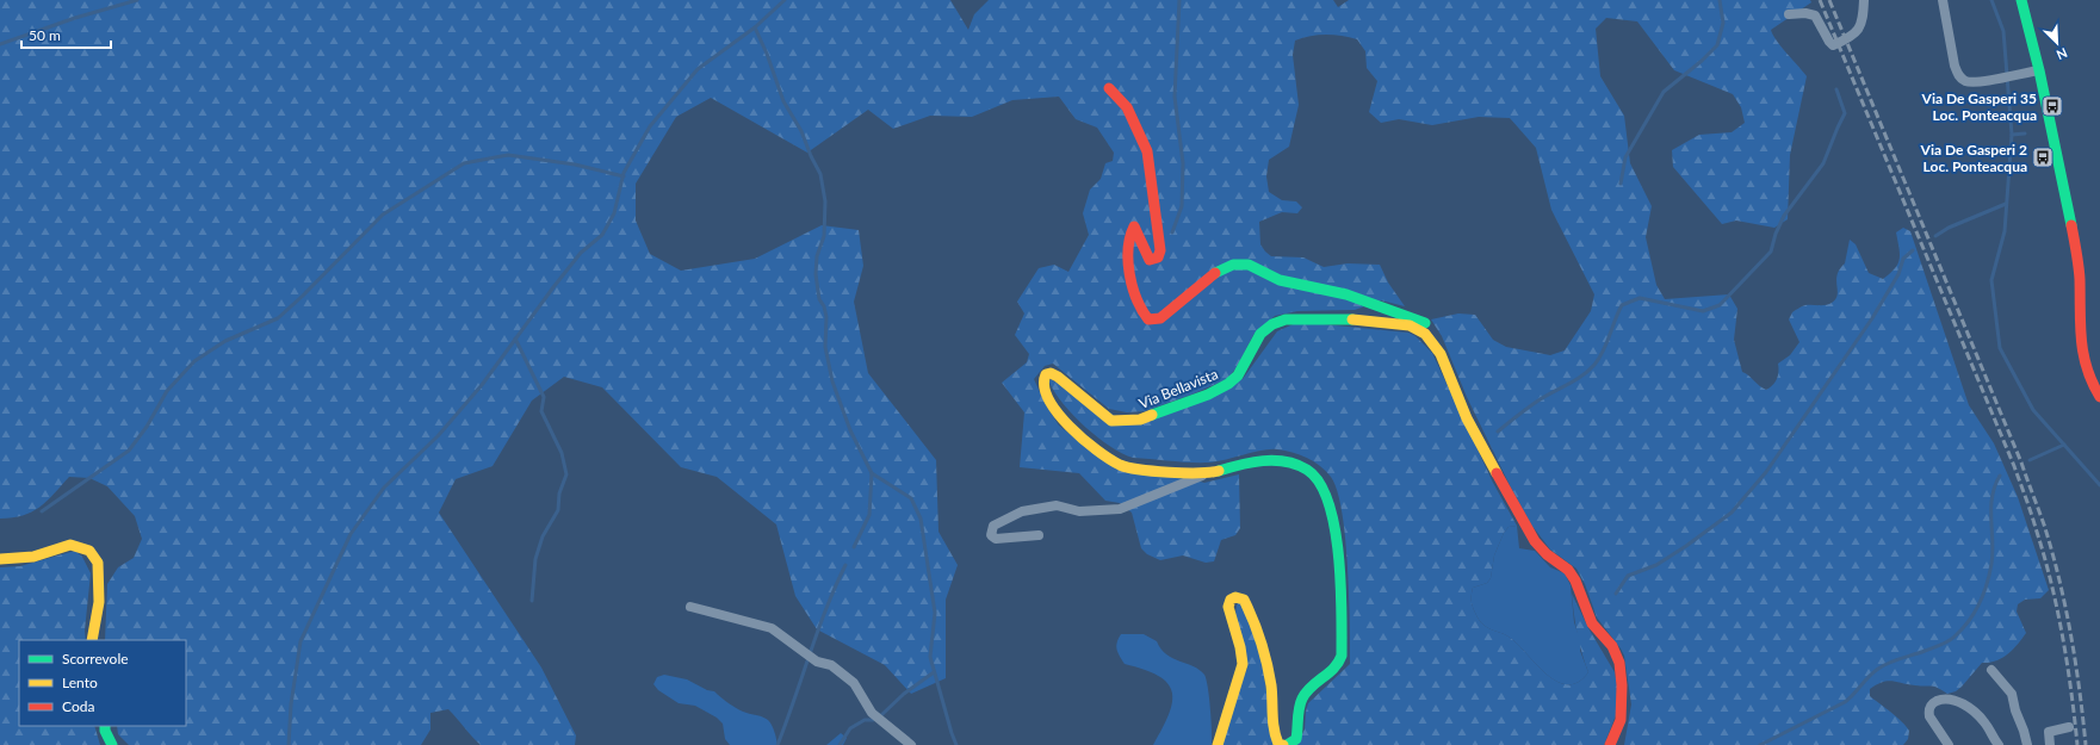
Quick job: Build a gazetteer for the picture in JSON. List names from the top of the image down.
{
  "streets": {
    "street": ["Via Bellavista"]
  },
  "places": {
    "bus stop": ["Via De Gasperi 35 Loc. Ponteacqua", "Via De Gasperi 2 Loc. Ponteacqua"]
  },
  "legend": ["Scorrevole", "Lento", "Coda"],
  "scale_bar": "50 m",
  "north": "bottom right"
}
